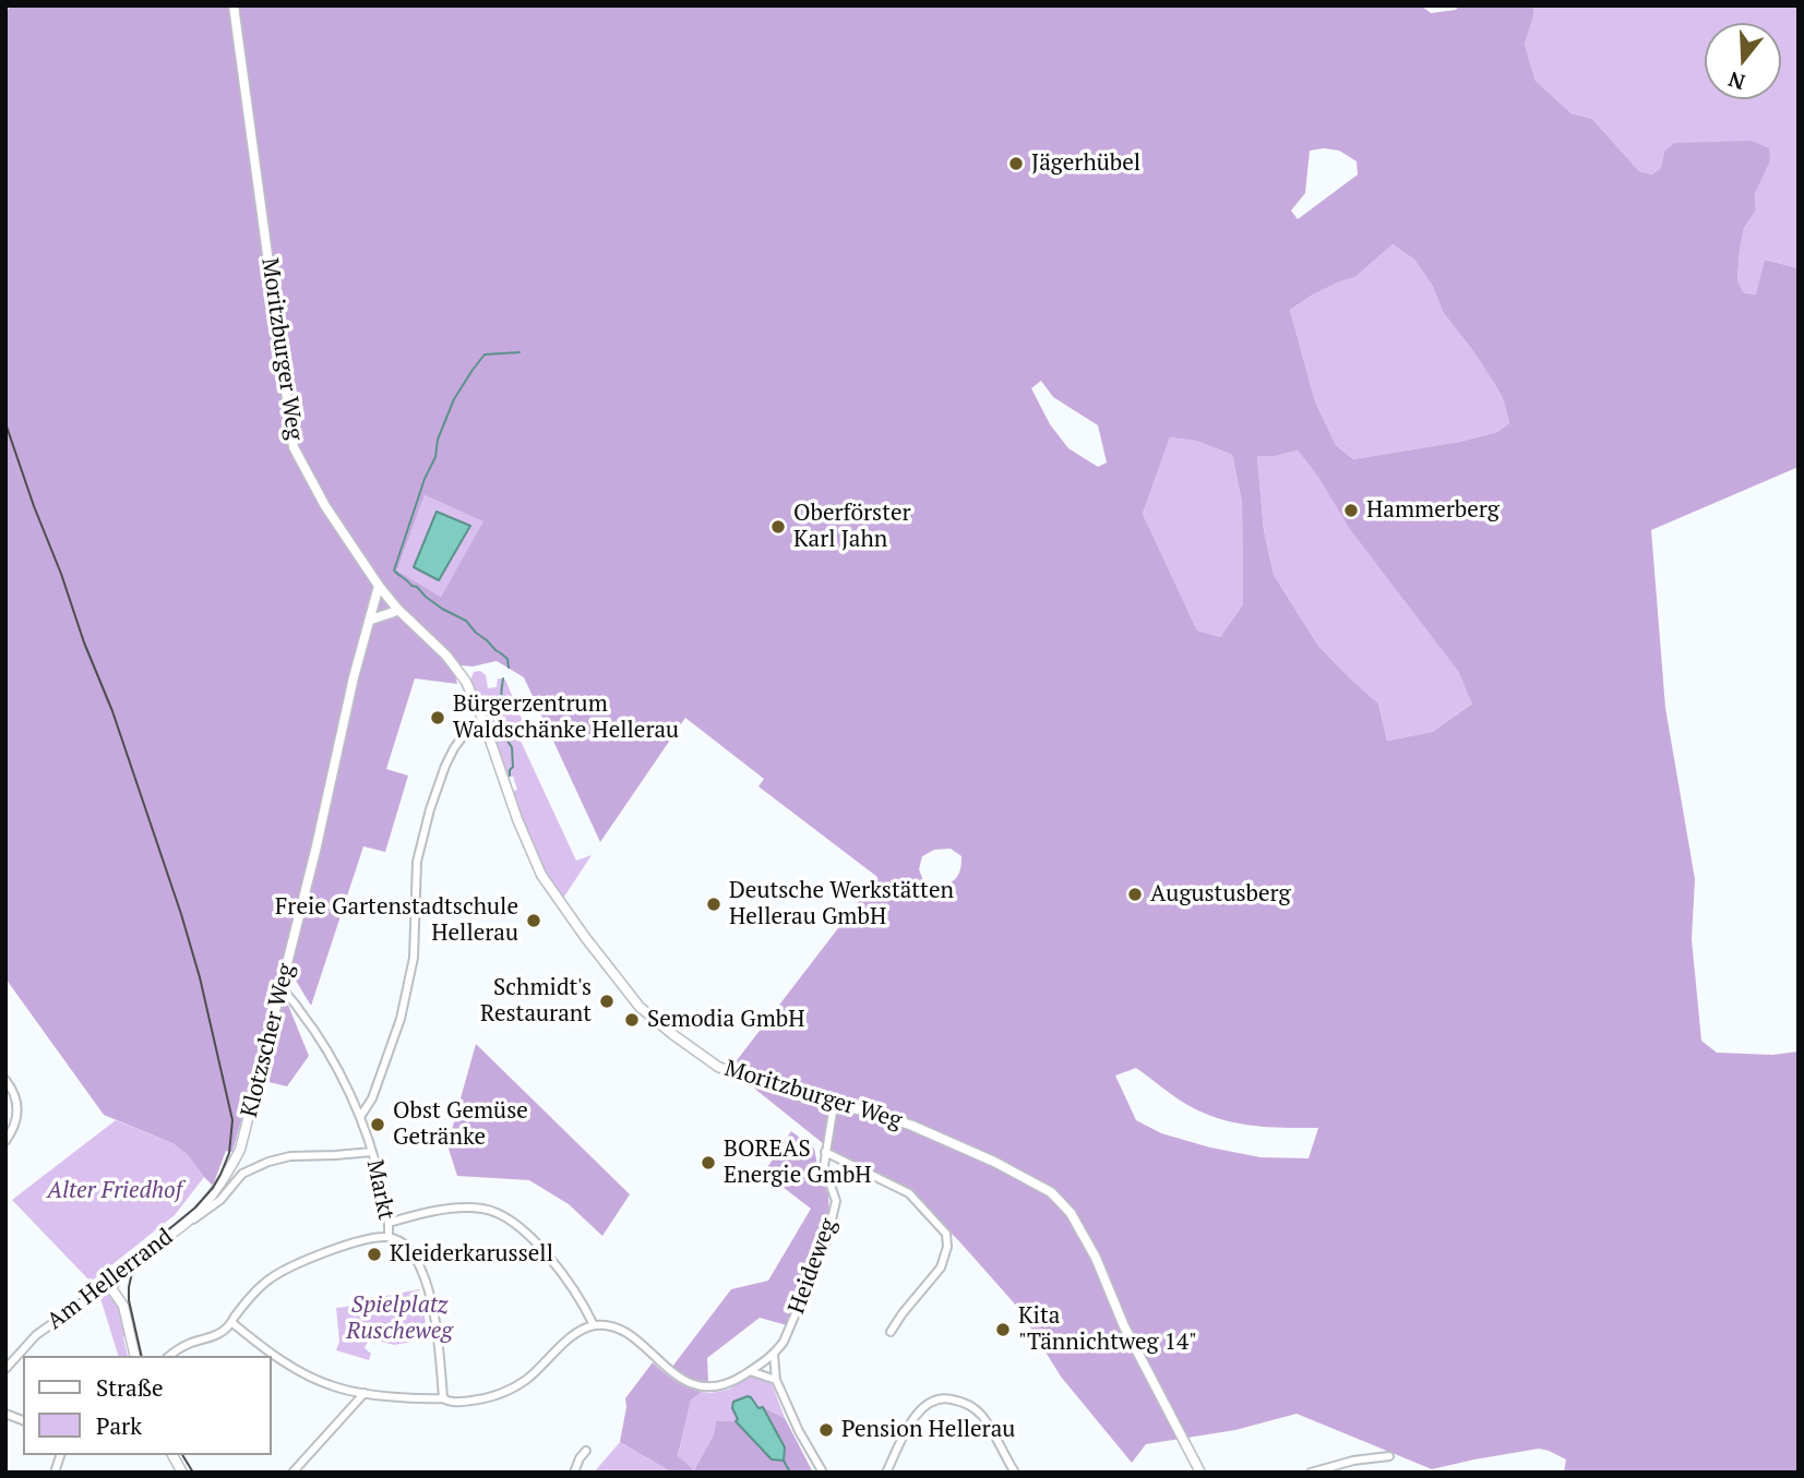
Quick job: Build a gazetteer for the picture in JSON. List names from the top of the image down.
{
  "streets": {
    "street": [
      "Moritzburger Weg",
      "Klotzscher Weg",
      "Markt",
      "Heideweg",
      "Am Hellerrand"
    ]
  },
  "crossings": [
    ["Moritzburger Weg", "Klotzscher Weg"],
    ["Moritzburger Weg", "Heideweg"],
    ["Klotzscher Weg", "Markt"],
    ["Klotzscher Weg", "Am Hellerrand"]
  ],
  "parks": ["Alter Friedhof", "Spielplatz Ruscheweg"],
  "places": [
    "Jägerhübel",
    "Hammerberg",
    "Oberförster Karl Jahn",
    "Bürgerzentrum Waldschänke Hellerau",
    "Augustusberg",
    "Deutsche Werkstätten Hellerau GmbH",
    "Freie Gartenstadtschule Hellerau",
    "Schmidt's Restaurant",
    "Semodia GmbH",
    "Obst Gemüse Getränke",
    "BOREAS Energie GmbH",
    "Kleiderkarussell",
    "Kita \"Tännichtweg 14\"",
    "Pension Hellerau"
  ],
  "legend": ["Straße", "Park"],
  "north": "bottom"
}
